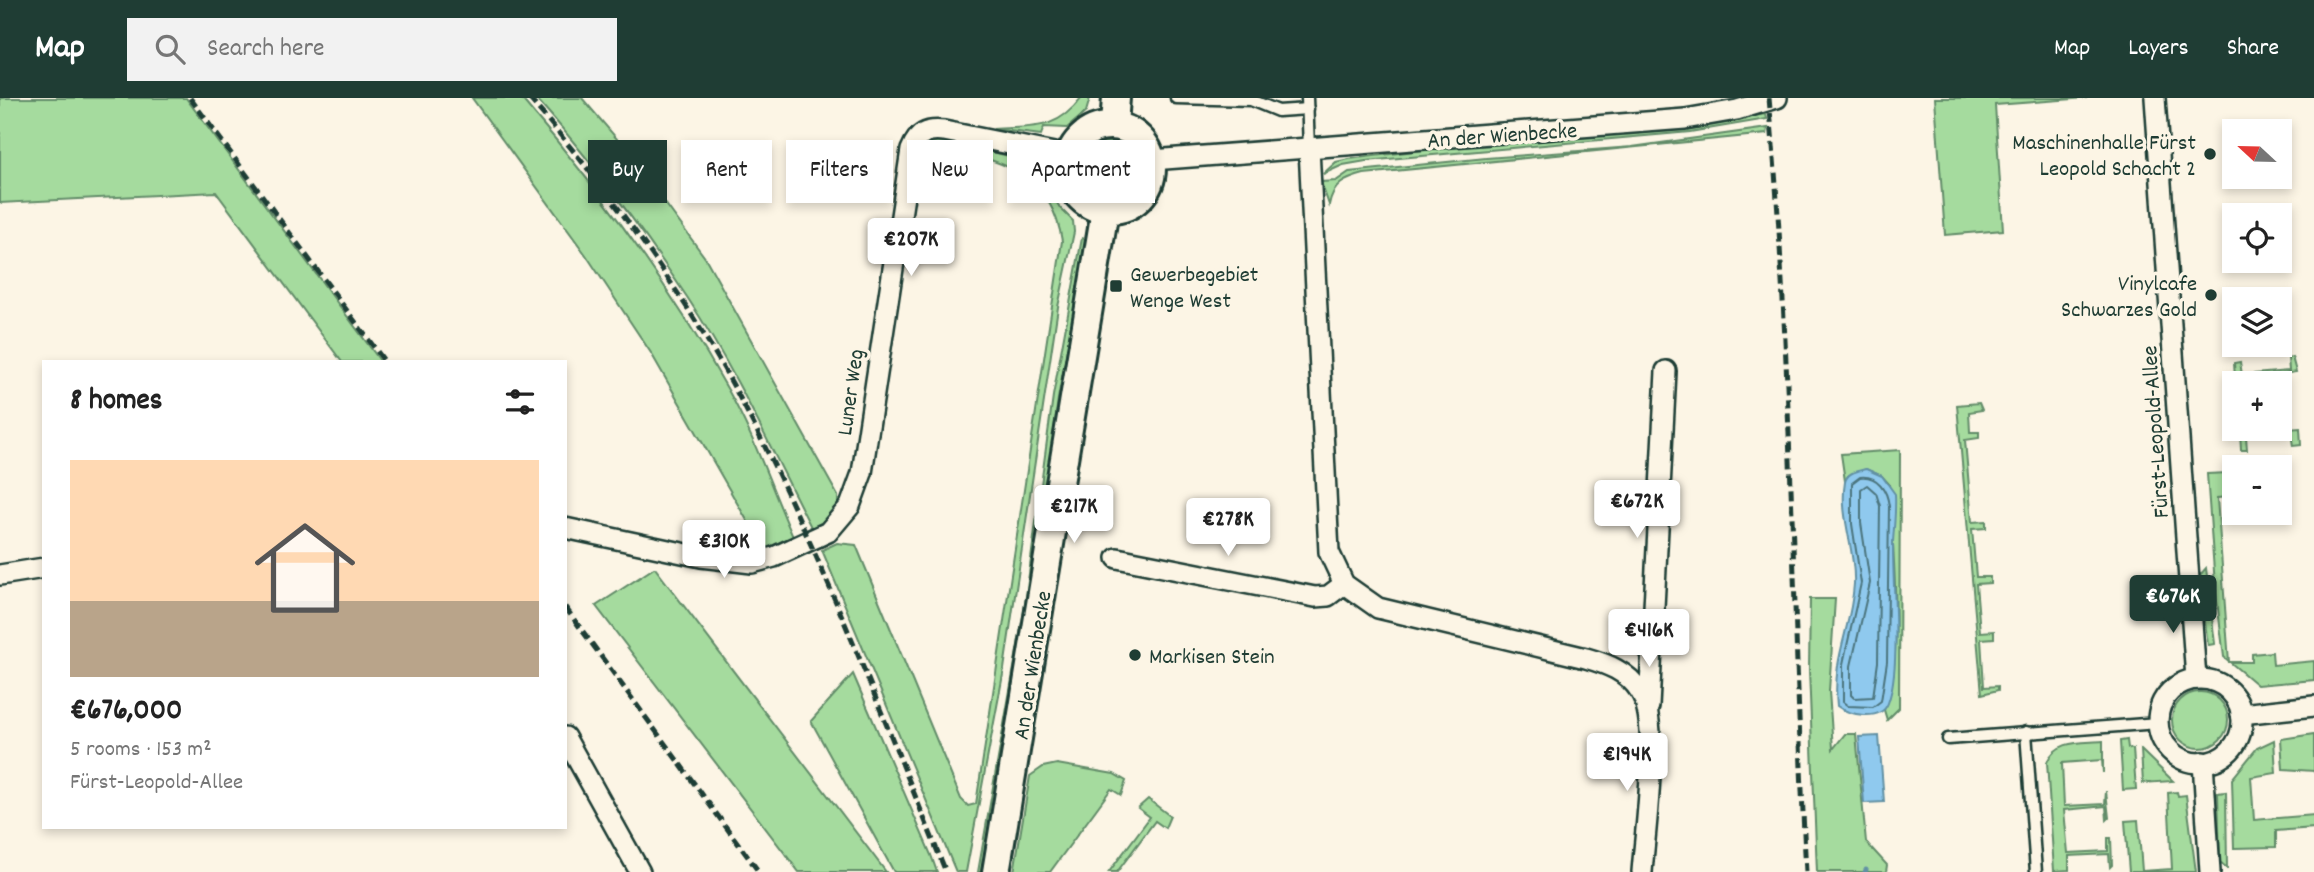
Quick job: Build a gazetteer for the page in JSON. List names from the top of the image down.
{
  "streets": {
    "street": ["An der Wienbecke", "Luner Weg", "Fürst-Leopold-Allee"]
  },
  "places": {
    "other": ["Maschinenhalle Fürst Leopold Schacht 2", "Vinylcafe Schwarzes Gold", "Markisen Stein"],
    "transit": ["Gewerbegebiet Wenge West"]
  },
  "north": "left",
  "page": {
    "header": "Map",
    "search": "Search here",
    "nav": ["Map", "Layers", "Share"],
    "map_buttons": ["+", "−"],
    "chip": [
      "Buy",
      "Rent",
      "Filters",
      "New",
      "Apartment"
    ],
    "price": [
      "€207K",
      "€672K",
      "€217K",
      "€278K",
      "€310K",
      "€676K",
      "€416K",
      "€194K"
    ],
    "heading": "8 homes",
    "list": [
      {
        "name": "€676,000",
        "note": "5 rooms · 153 m² · Fürst-Leopold-Allee"
      }
    ]
  }
}
